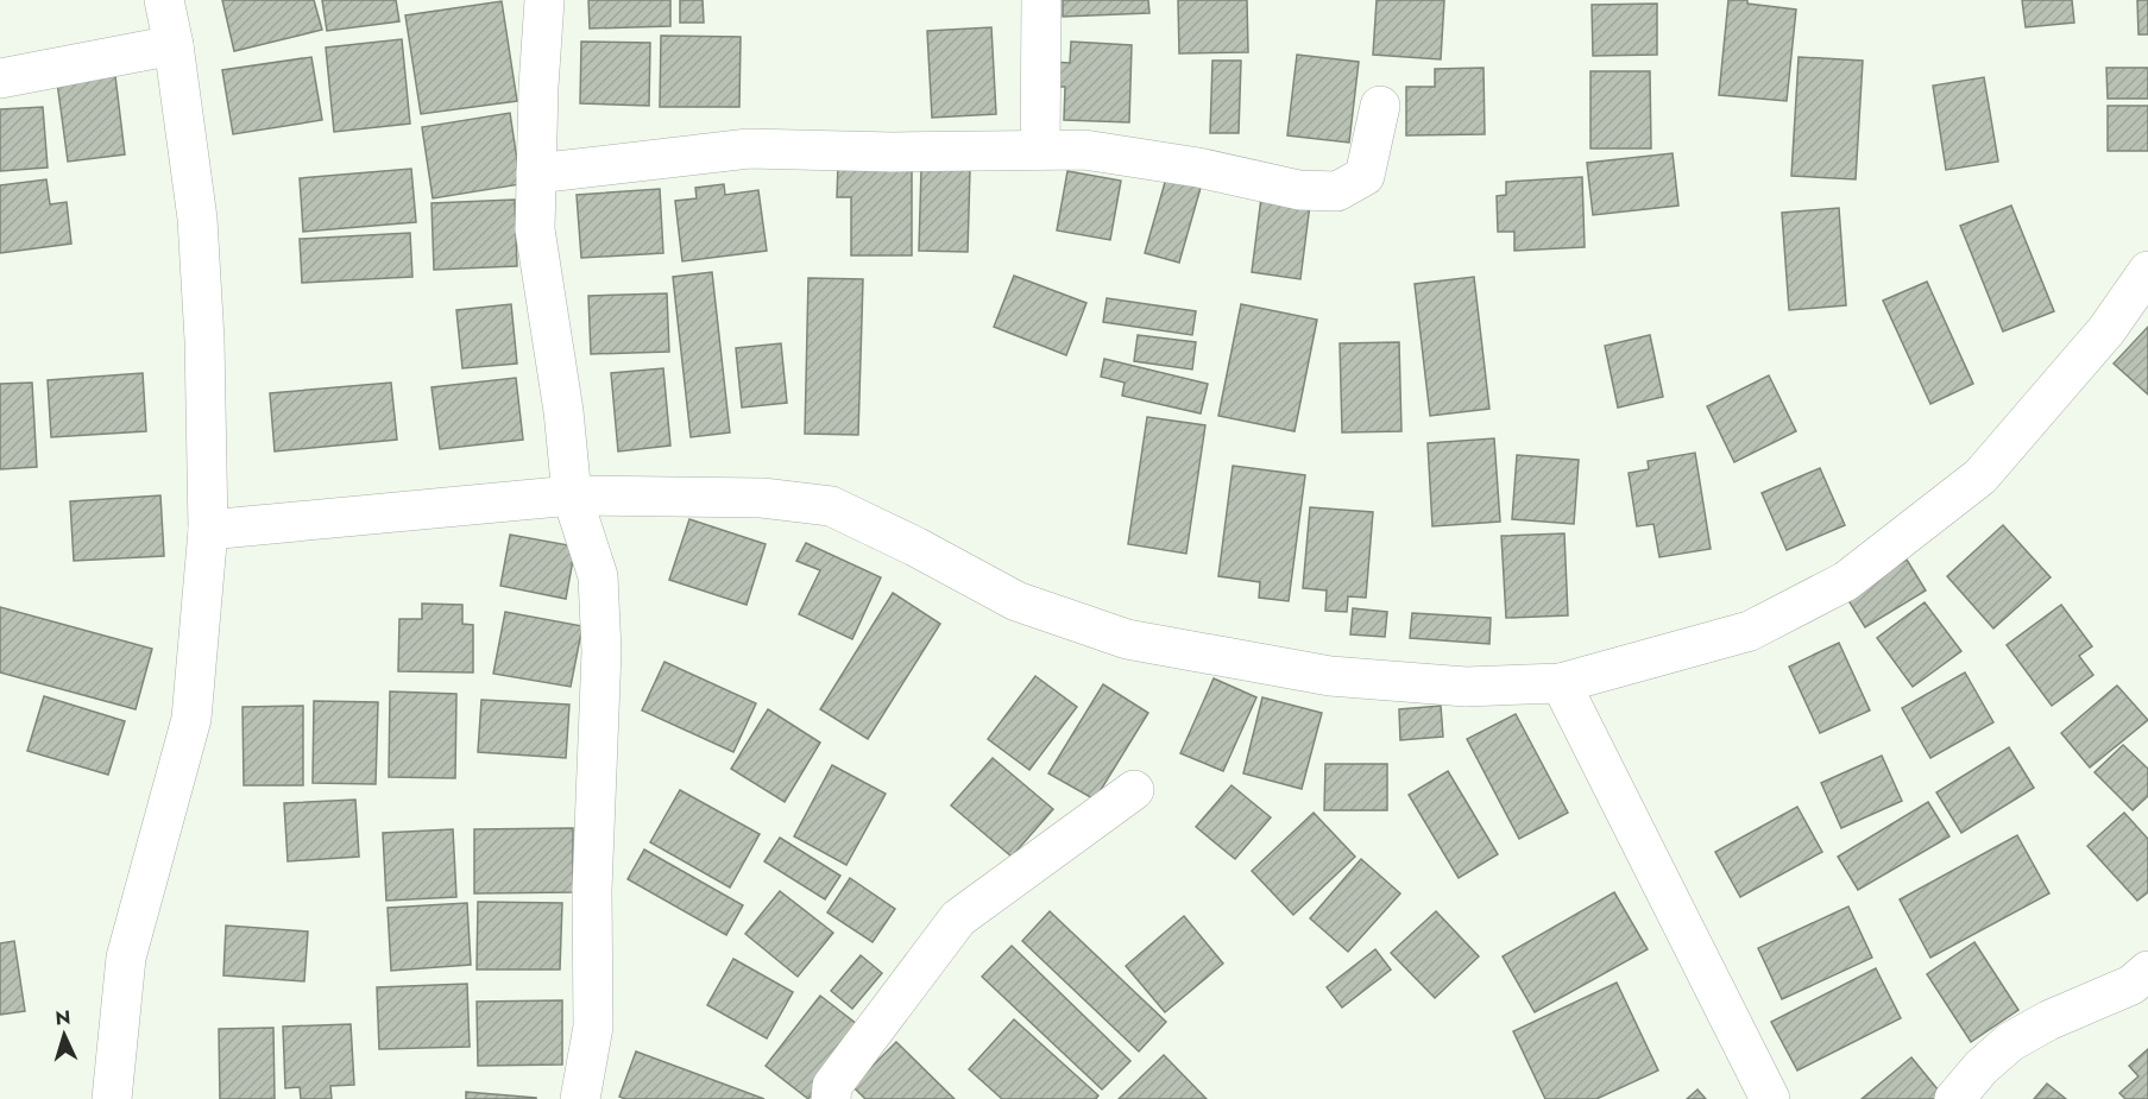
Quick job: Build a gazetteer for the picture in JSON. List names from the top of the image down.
{
  "north": "top"
}
